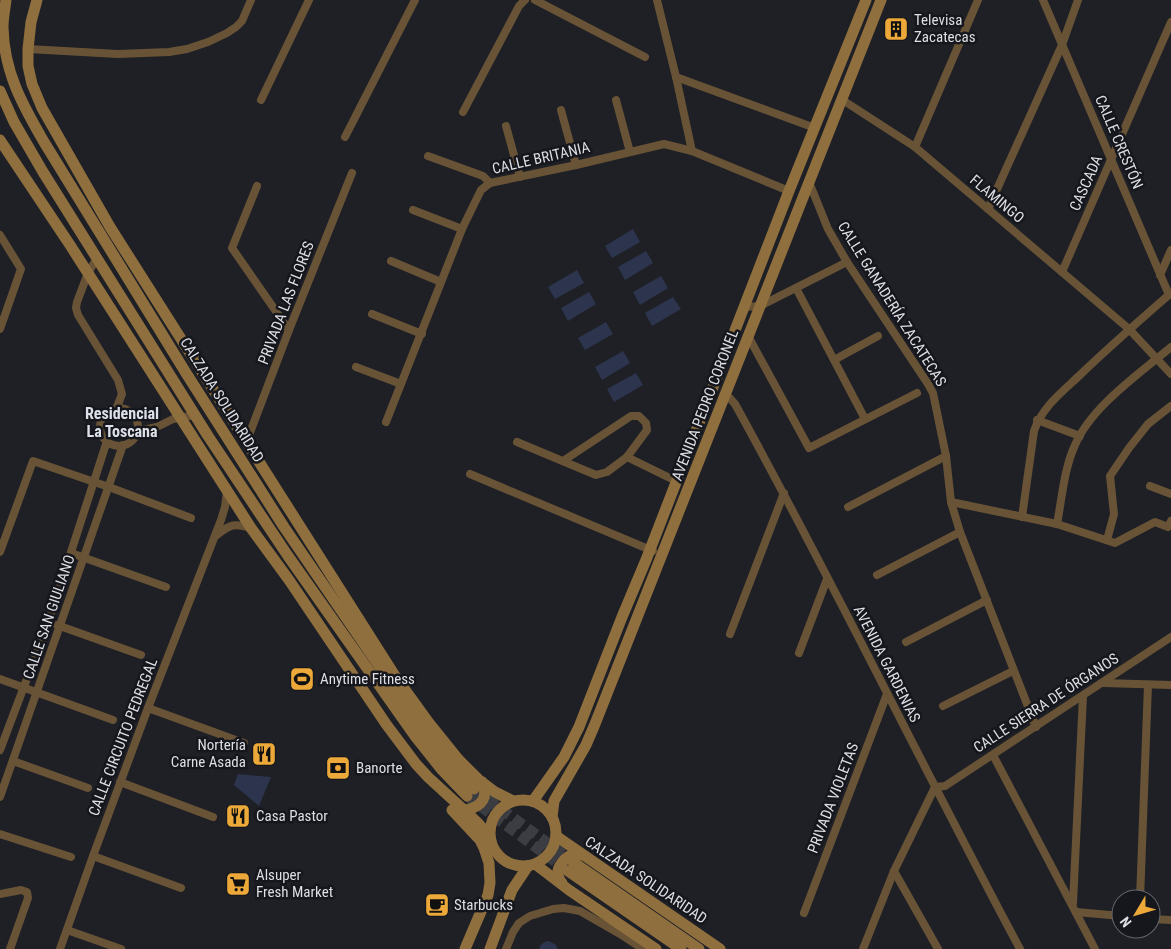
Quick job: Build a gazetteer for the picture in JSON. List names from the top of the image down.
{
  "streets": {
    "main road": ["CALZADA SOLIDARIDAD", "AVENIDA PEDRO CORONEL"],
    "street": [
      "CALLE CRESTÓN",
      "CALLE BRITANIA",
      "CASCADA",
      "FLAMINGO",
      "PRIVADA LAS FLORES",
      "CALLE GANADERÍA ZACATECAS",
      "CALLE SAN GIULIANO",
      "AVENIDA GARDENIAS",
      "CALLE SIERRA DE ÓRGANOS",
      "CALLE CIRCUITO PEDREGAL",
      "PRIVADA VIOLETAS"
    ]
  },
  "crossings": [
    ["CALLE CRESTÓN", "CASCADA"],
    ["CALLE BRITANIA", "AVENIDA PEDRO CORONEL"],
    ["CASCADA", "FLAMINGO"],
    ["FLAMINGO", "AVENIDA PEDRO CORONEL"],
    ["PRIVADA LAS FLORES", "CALZADA SOLIDARIDAD"],
    ["CALLE GANADERÍA ZACATECAS", "AVENIDA PEDRO CORONEL"],
    ["CALLE GANADERÍA ZACATECAS", "CALLE SIERRA DE ÓRGANOS"],
    ["CALZADA SOLIDARIDAD", "AVENIDA PEDRO CORONEL"],
    ["AVENIDA PEDRO CORONEL", "AVENIDA GARDENIAS"],
    ["AVENIDA GARDENIAS", "CALLE SIERRA DE ÓRGANOS"],
    ["AVENIDA GARDENIAS", "PRIVADA VIOLETAS"]
  ],
  "districts": ["Residencial La Toscana"],
  "places": {
    "building": ["Televisa Zacatecas"],
    "sports": ["Anytime Fitness"],
    "restaurant": ["Nortería Carne Asada", "Casa Pastor"],
    "bank": ["Banorte"],
    "supermarket": ["Alsuper Fresh Market"],
    "cafe": ["Starbucks"]
  },
  "north": "bottom left"
}
